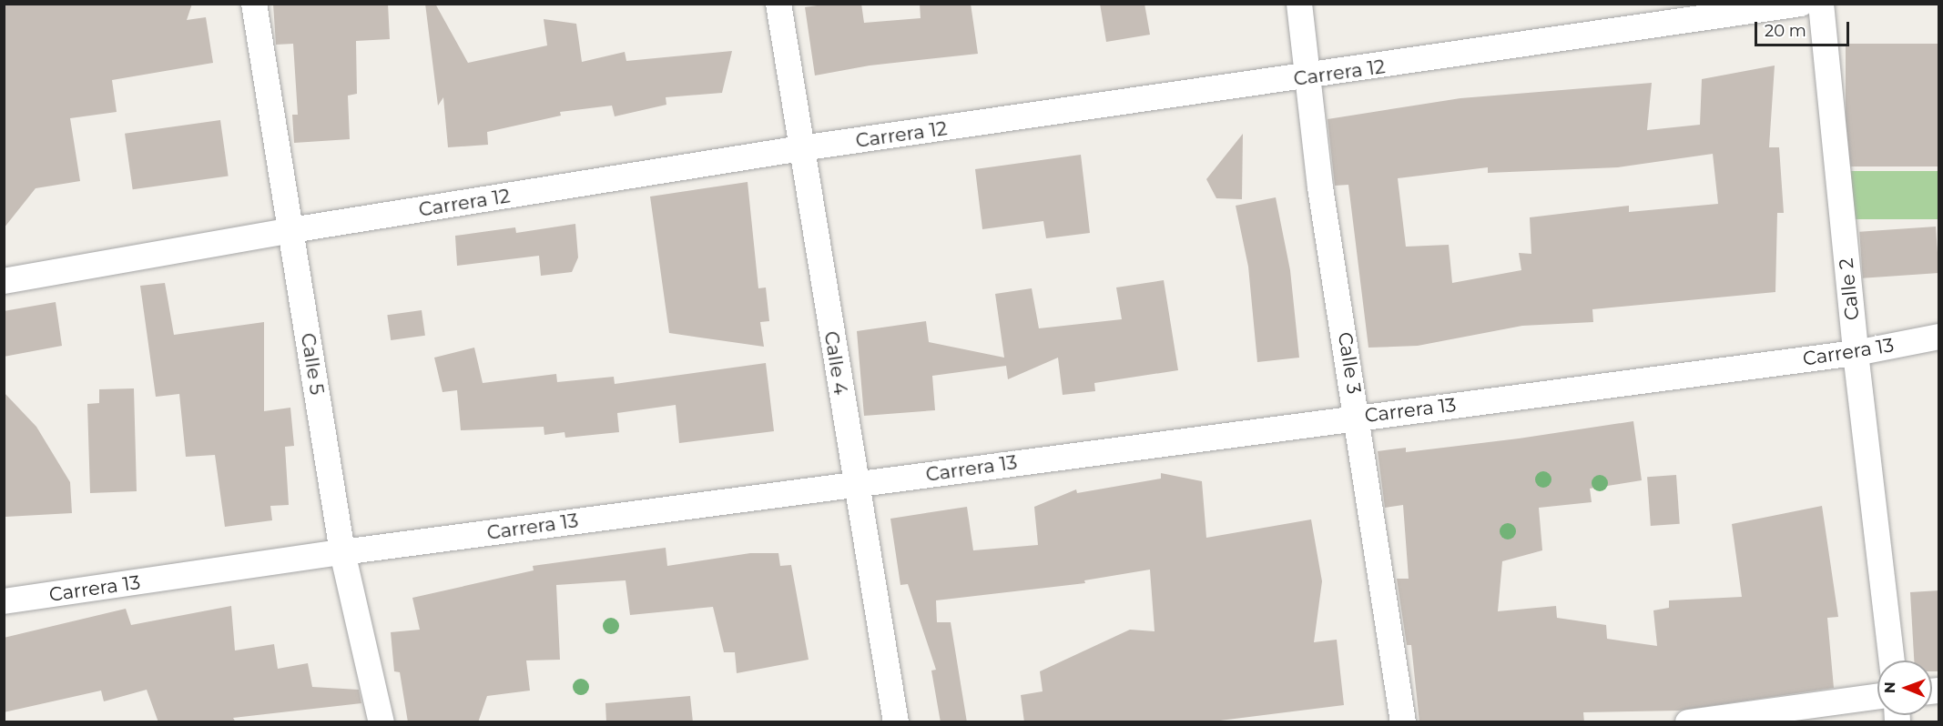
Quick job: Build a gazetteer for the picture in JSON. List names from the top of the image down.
{
  "streets": {
    "street": [
      "Carrera 12",
      "Calle 2",
      "Carrera 13",
      "Calle 4",
      "Calle 3",
      "Calle 5"
    ]
  },
  "crossings": [
    ["Carrera 12", "Calle 4"],
    ["Carrera 12", "Calle 3"],
    ["Carrera 12", "Calle 5"],
    ["Calle 2", "Carrera 13"],
    ["Carrera 13", "Calle 4"],
    ["Carrera 13", "Calle 3"],
    ["Carrera 13", "Calle 5"]
  ],
  "scale_bar": "20 m",
  "north": "left"
}
